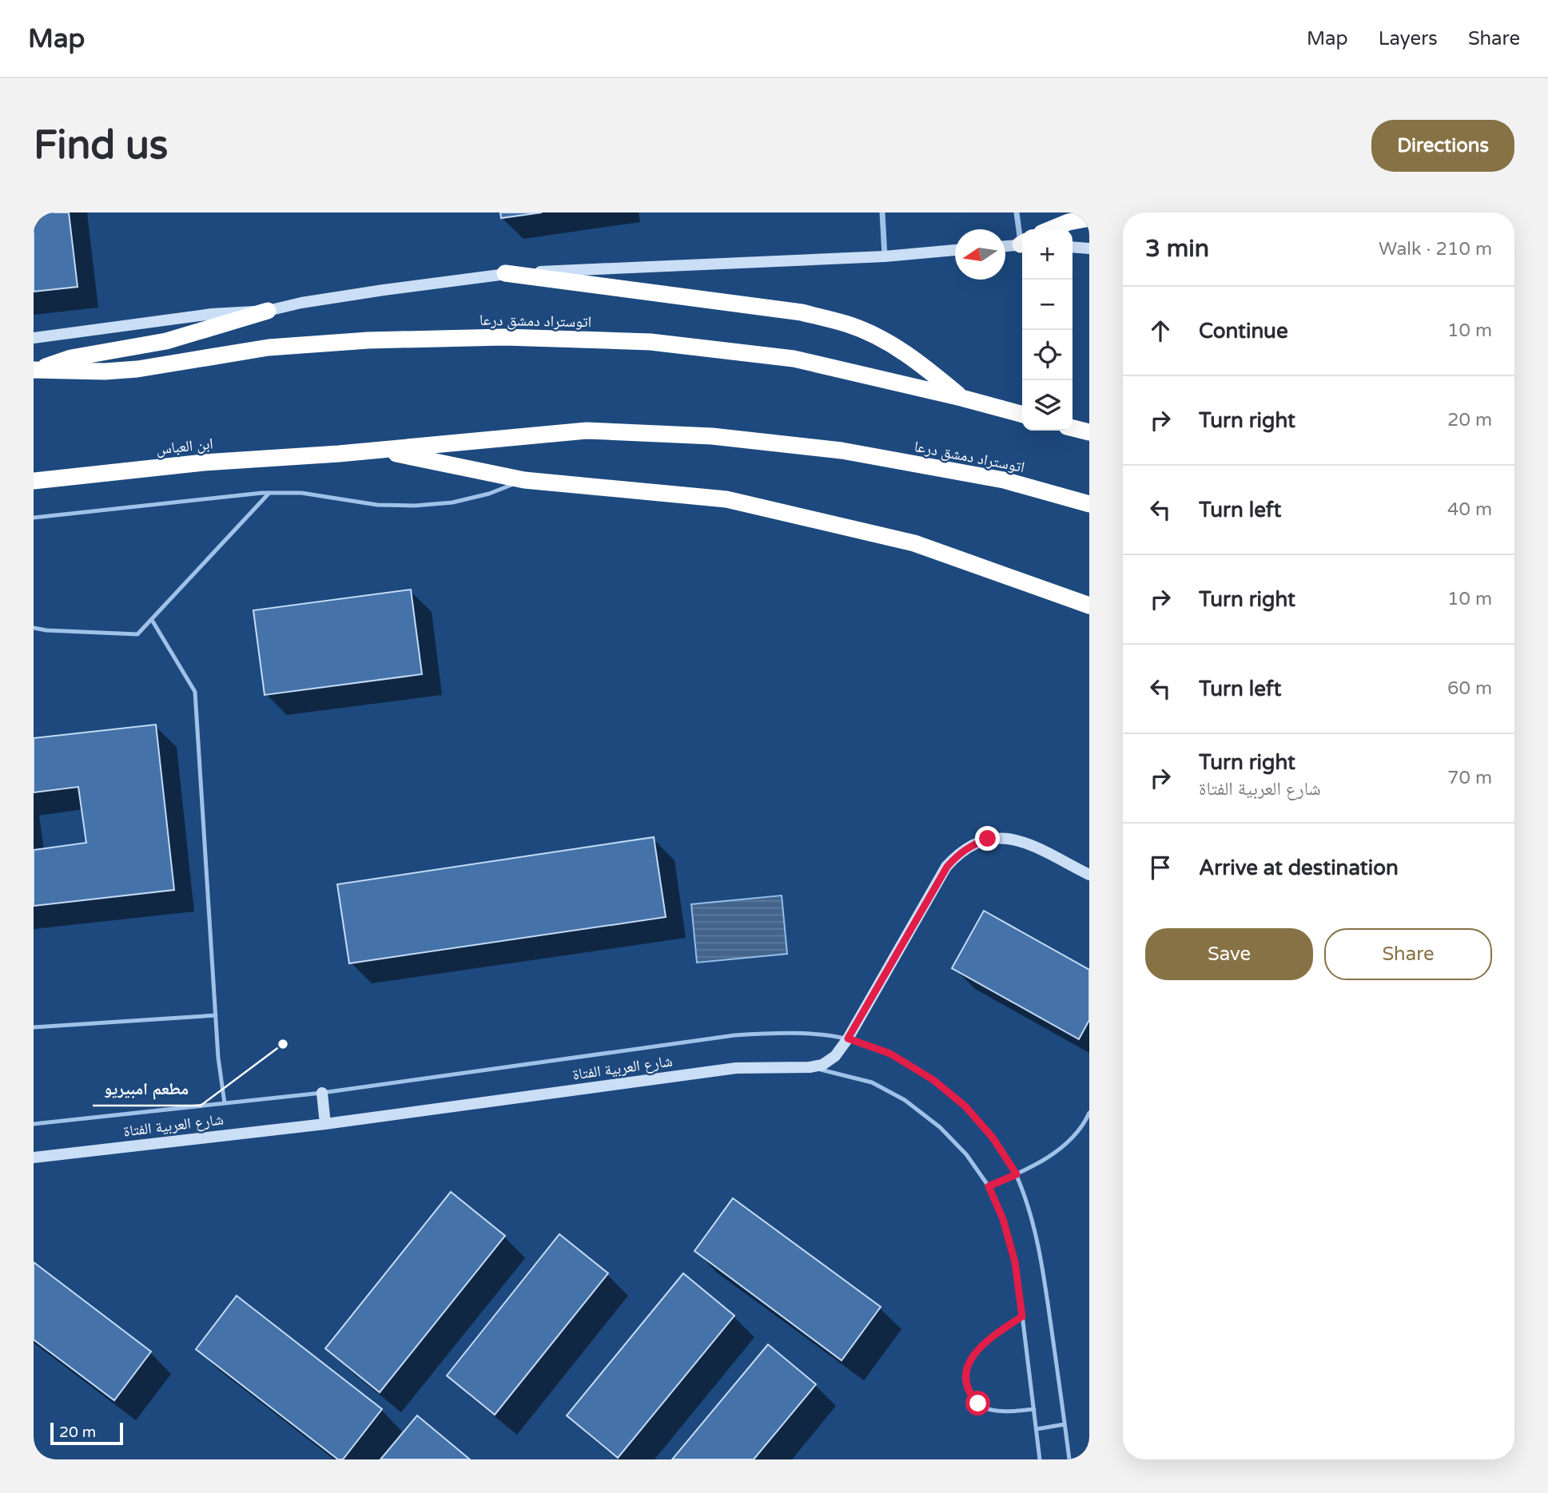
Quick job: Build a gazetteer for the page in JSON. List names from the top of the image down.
{
  "streets": {
    "highway": ["اتوستراد دمشق درعا", "ابن العباس"],
    "street": ["شارع العربية الفتاة"]
  },
  "crossings": [
    ["اتوستراد دمشق درعا", "ابن العباس"]
  ],
  "places": ["مطعم امبيريو"],
  "scale_bar": "20 m",
  "north": "left",
  "page": {
    "header": "Map",
    "nav": ["Map", "Layers", "Share"],
    "buttons": [
      "Directions",
      ["Save", "Share"]
    ],
    "title": "Find us",
    "heading": ["3 min", "Walk · 210 m"],
    "map_buttons": ["+", "−"],
    "list": [
      ["Continue", "10 m"],
      ["Turn right", "20 m"],
      ["Turn left", "40 m"],
      ["Turn right", "10 m"],
      ["Turn left", "60 m"],
      ["Turn right", "شارع العربية الفتاة", "70 m"],
      "Arrive at destination"
    ],
    "scale": "20 m"
  }
}
